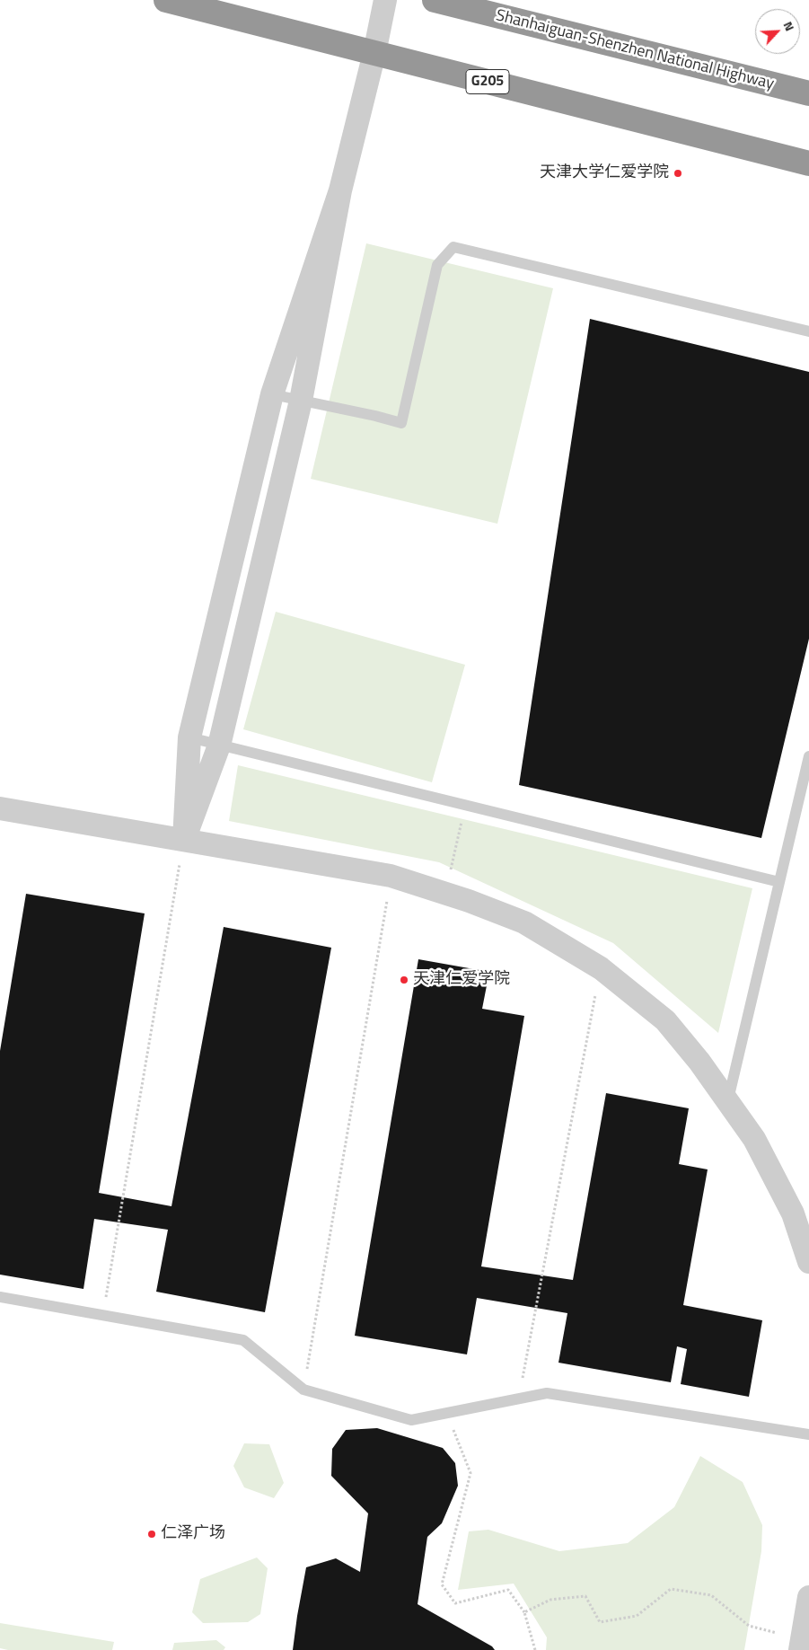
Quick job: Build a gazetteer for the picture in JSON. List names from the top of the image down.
{
  "streets": {
    "highway": ["Shanhaiguan-Shenzhen National Highway", "G205"]
  },
  "places": ["天津大学仁爱学院", "天津仁爱学院", "仁泽广场"],
  "north": "top right"
}
